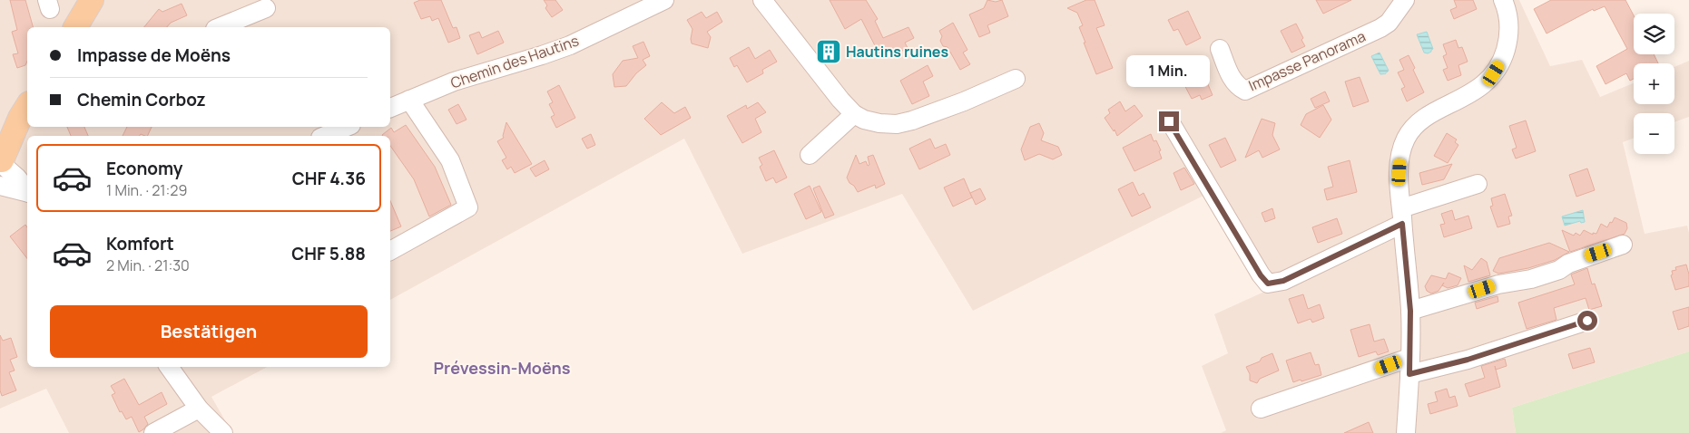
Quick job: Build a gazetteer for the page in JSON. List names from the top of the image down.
{
  "streets": {
    "street": ["Impasse Panorama", "Chemin des Hautins"]
  },
  "districts": ["Prévessin-Moëns"],
  "places": {
    "building": ["Hautins ruines"]
  },
  "page": {
    "map_buttons": ["+", "−"],
    "banner": ["Impasse de Moëns", "Chemin Corboz"],
    "bubble": "1 Min.",
    "list": [
      {
        "name": "Economy",
        "note": "1 Min. · 21:29",
        "value": "CHF 4.36"
      },
      {
        "name": "Komfort",
        "note": "2 Min. · 21:30",
        "value": "CHF 5.88"
      }
    ],
    "buttons": "Bestätigen"
  }
}
